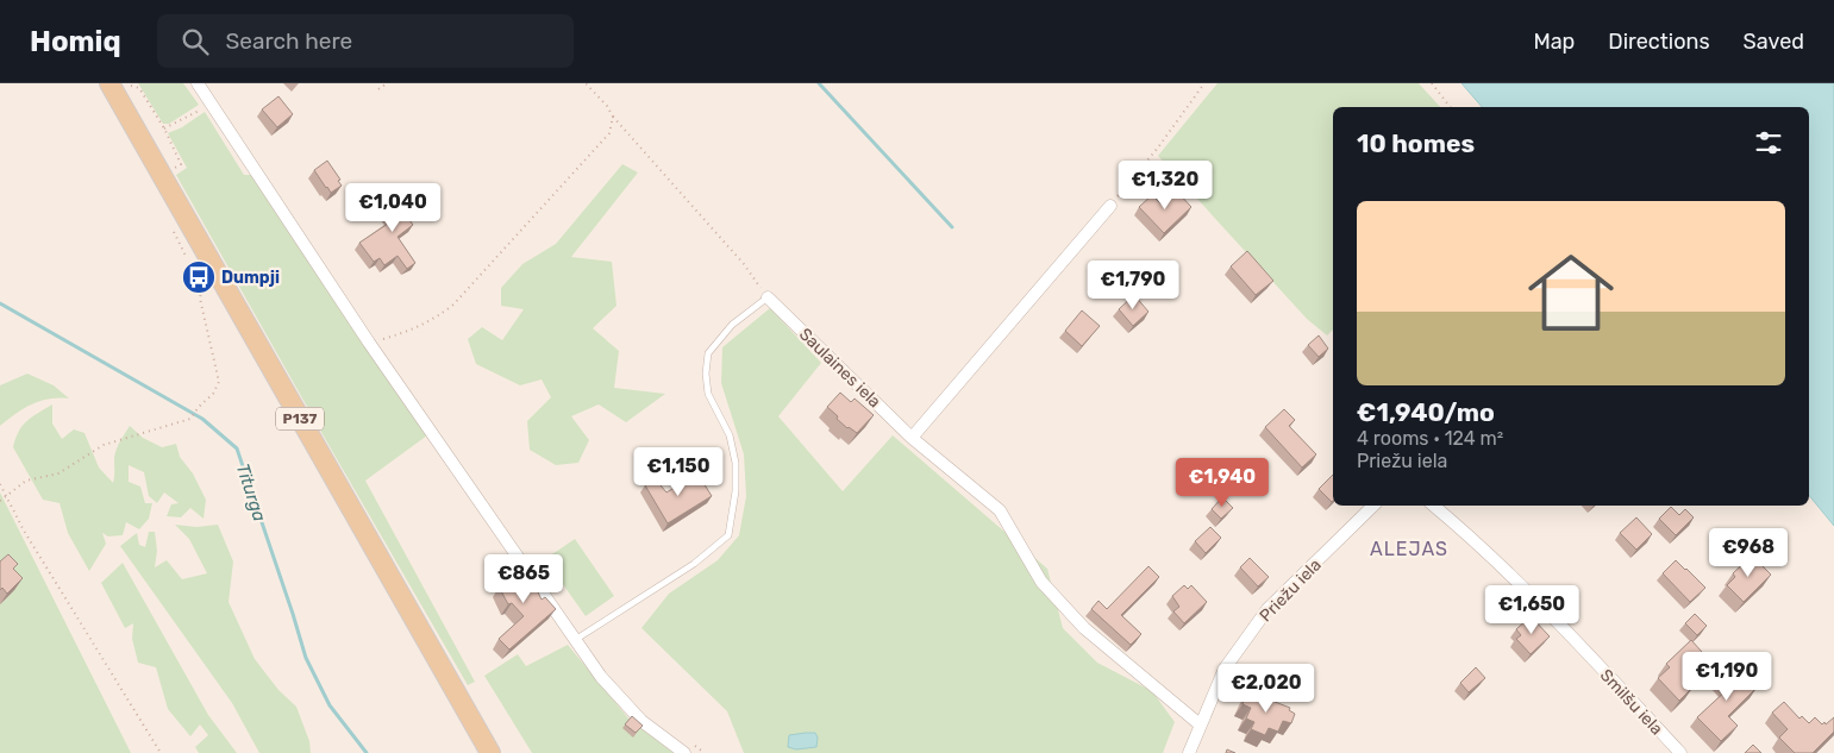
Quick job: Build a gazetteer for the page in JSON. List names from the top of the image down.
{
  "streets": {
    "main road": ["P137"],
    "street": ["Saulaines iela", "Priežu iela", "Smilšu iela"]
  },
  "crossings": [
    ["Saulaines iela", "Priežu iela"]
  ],
  "districts": ["ALEJAS"],
  "water": ["Titurga"],
  "places": {
    "bus stop": ["Dumpji"]
  },
  "page": {
    "header": "Homiq",
    "search": "Search here",
    "nav": ["Map", "Directions", "Saved"],
    "heading": "10 homes",
    "price": [
      "€1,320",
      "€1,040",
      "€1,790",
      "€1,150",
      "€1,940",
      "€968",
      "€865",
      "€1,650",
      "€1,190",
      "€2,020"
    ],
    "list": [
      {
        "name": "€1,940/mo",
        "note": "4 rooms · 124 m² · Priežu iela"
      }
    ]
  }
}
